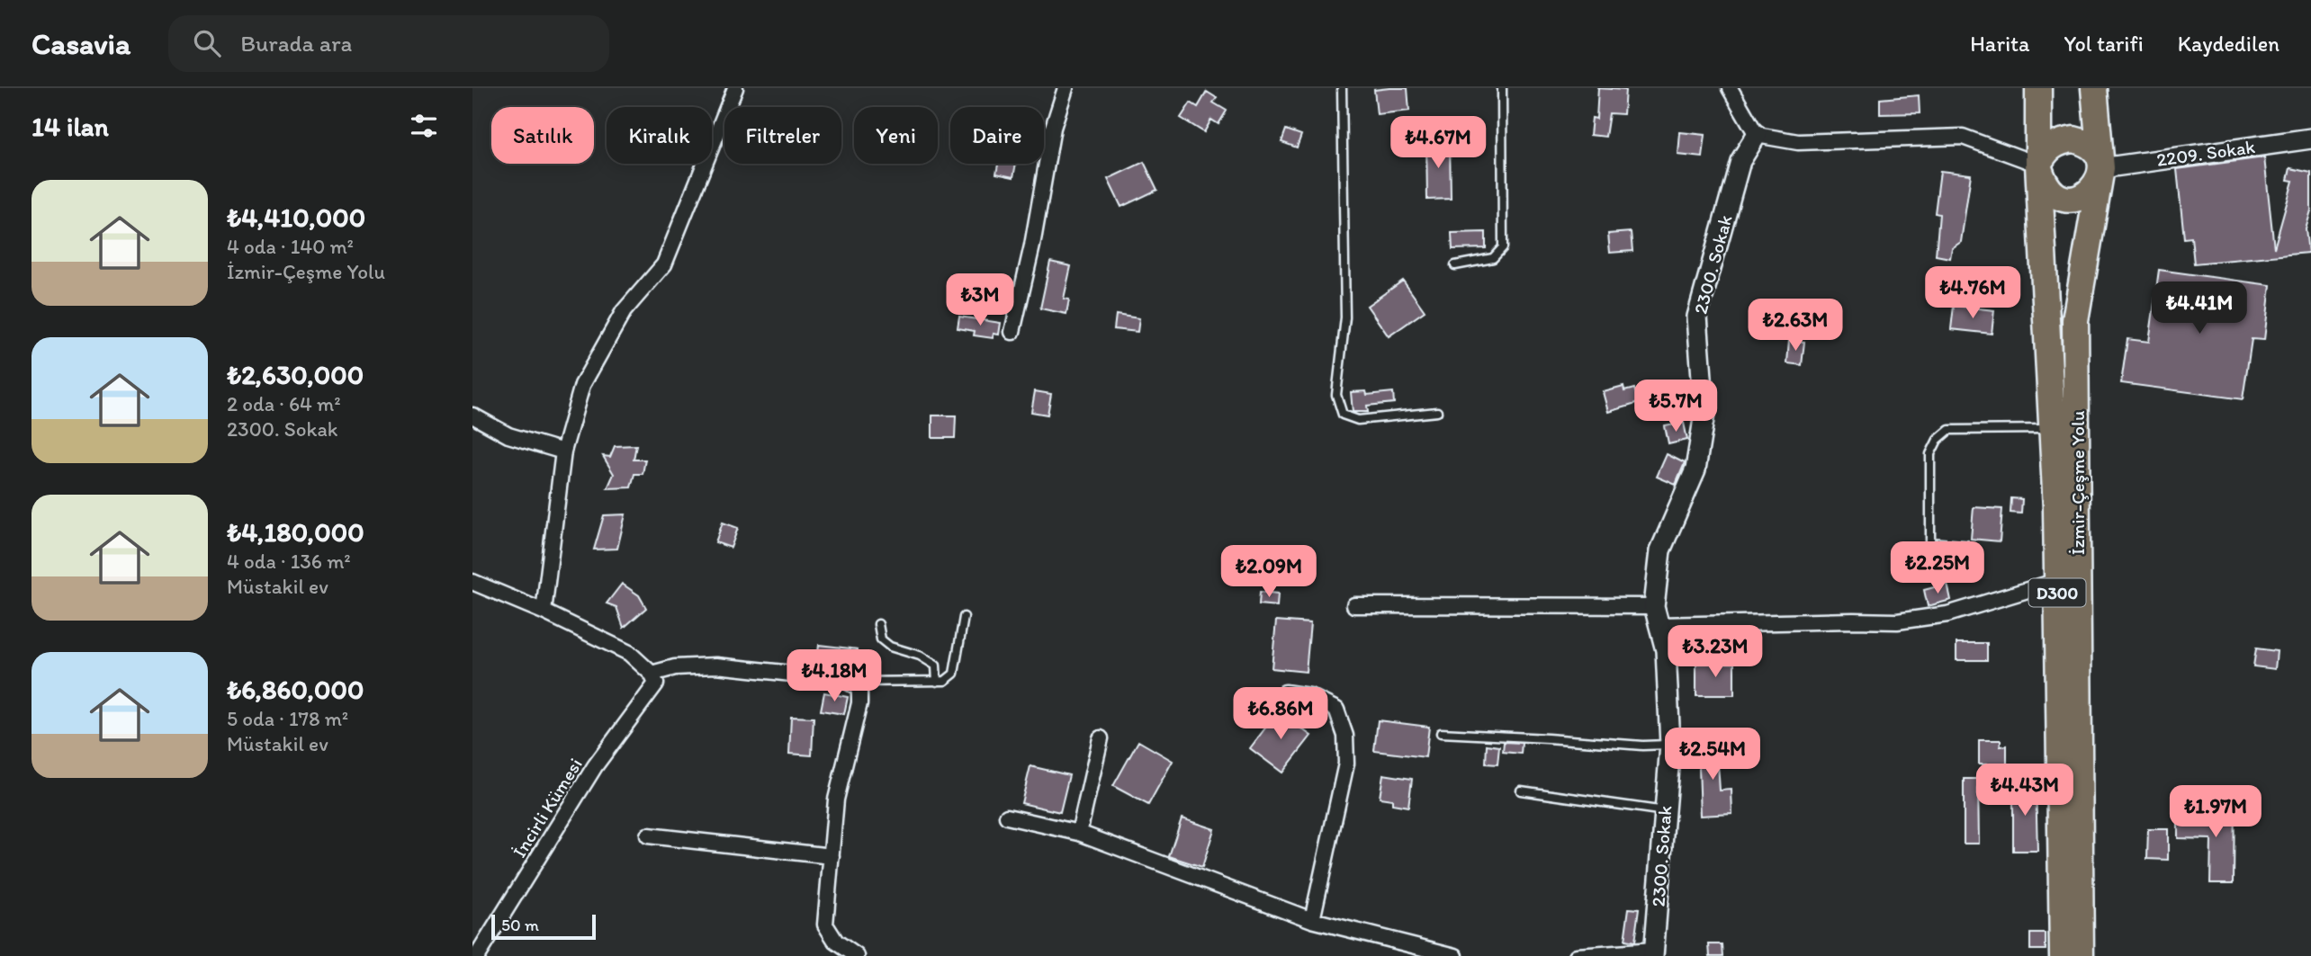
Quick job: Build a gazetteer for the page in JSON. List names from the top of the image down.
{
  "streets": {
    "highway": ["İzmir-Çeşme Yolu", "D300"],
    "street": ["2209. Sokak", "2300. Sokak", "İncirli Kümesi"]
  },
  "crossings": [
    ["2209. Sokak", "İzmir-Çeşme Yolu"]
  ],
  "scale_bar": "50 m",
  "page": {
    "header": "Casavia",
    "search": "Burada ara",
    "nav": ["Harita", "Yol tarifi", "Kaydedilen"],
    "heading": "14 ilan",
    "chip": [
      "Satılık",
      "Kiralık",
      "Filtreler",
      "Yeni",
      "Daire"
    ],
    "price": [
      "₺4.67M",
      "₺4.76M",
      "₺3M",
      "₺4.41M",
      "₺2.63M",
      "₺5.7M",
      "₺2.25M",
      "₺2.09M",
      "₺3.23M",
      "₺4.18M",
      "₺6.86M",
      "₺2.54M",
      "₺4.43M",
      "₺1.97M"
    ],
    "list": [
      {
        "name": "₺4,410,000",
        "note": "4 oda · 140 m² · İzmir-Çeşme Yolu"
      },
      {
        "name": "₺2,630,000",
        "note": "2 oda · 64 m² · 2300. Sokak"
      },
      {
        "name": "₺4,180,000",
        "note": "4 oda · 136 m² · Müstakil ev"
      },
      {
        "name": "₺6,860,000",
        "note": "5 oda · 178 m² · Müstakil ev"
      }
    ],
    "scale": "50 m"
  }
}
